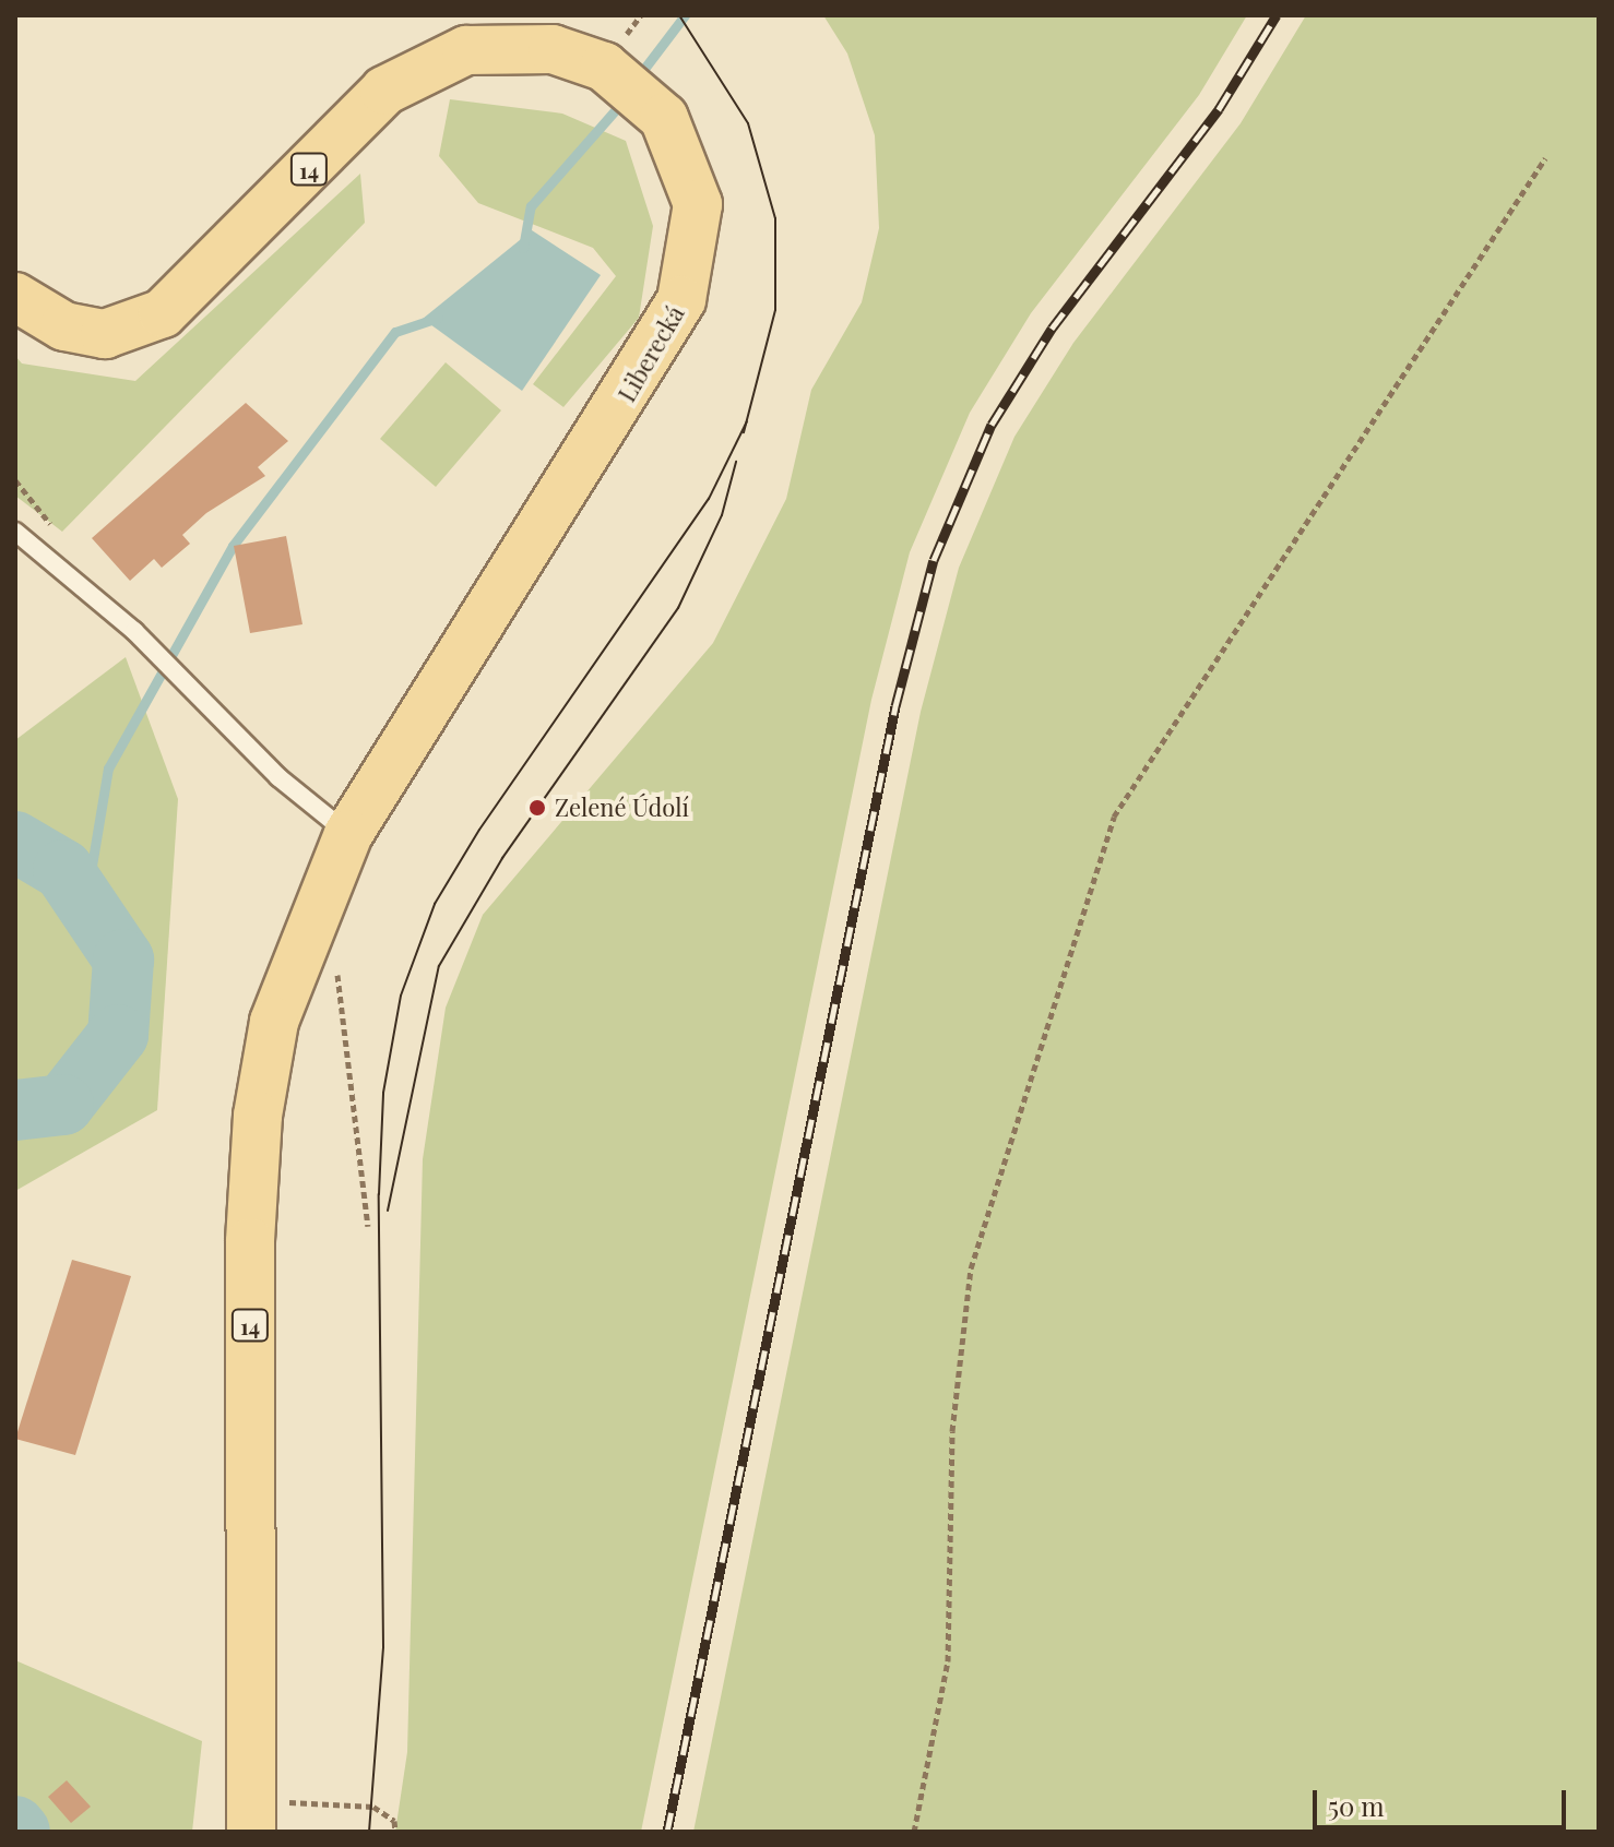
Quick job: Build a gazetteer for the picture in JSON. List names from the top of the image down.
{
  "streets": {
    "main road": ["14", "Liberecká"]
  },
  "crossings": [
    ["14", "Liberecká"]
  ],
  "places": ["Zelené Údolí"],
  "scale_bar": "50 m"
}
